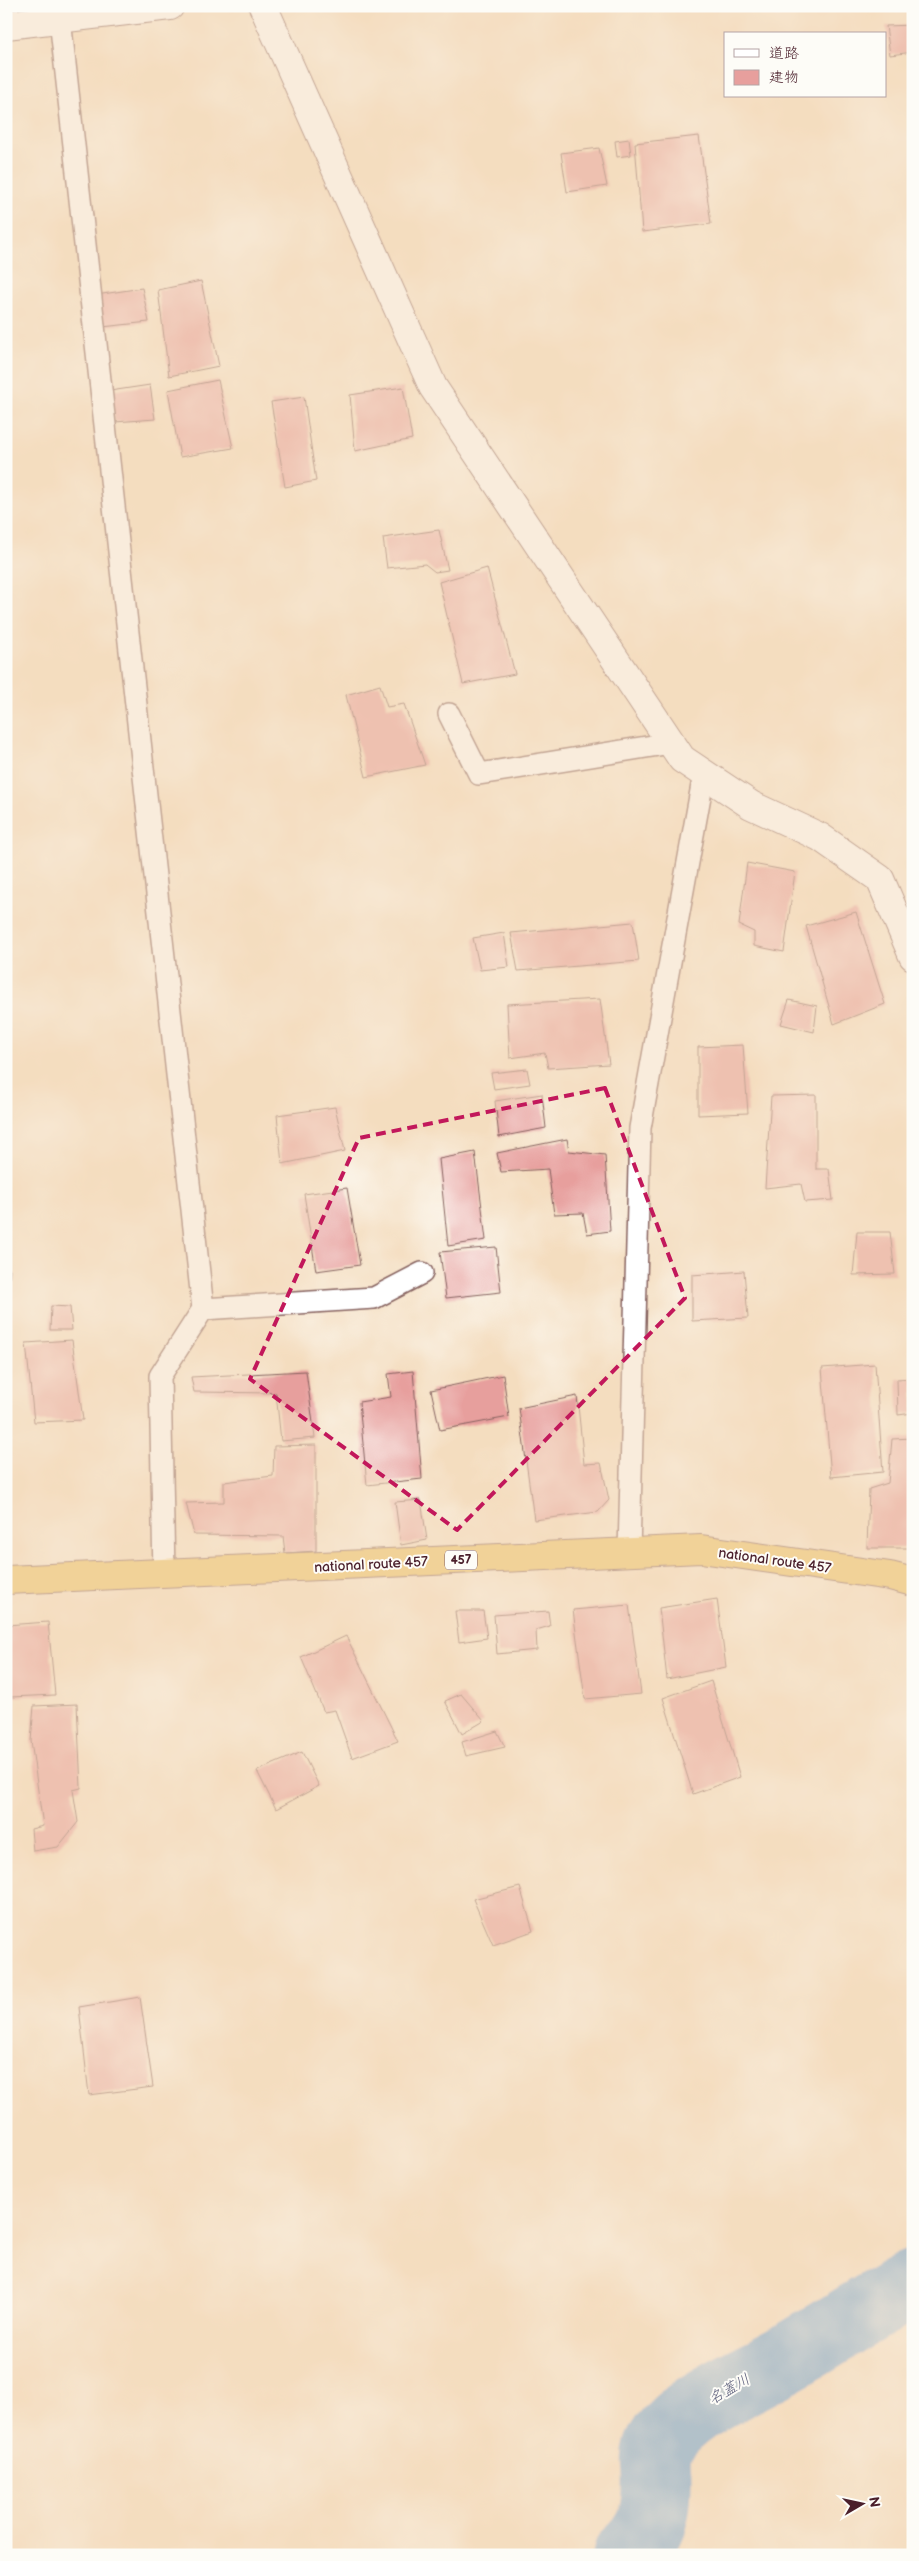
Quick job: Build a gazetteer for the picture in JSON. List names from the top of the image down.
{
  "streets": {
    "highway": ["457", "national route 457"]
  },
  "water": ["名蓋川"],
  "legend": ["道路", "建物"],
  "north": "right"
}
